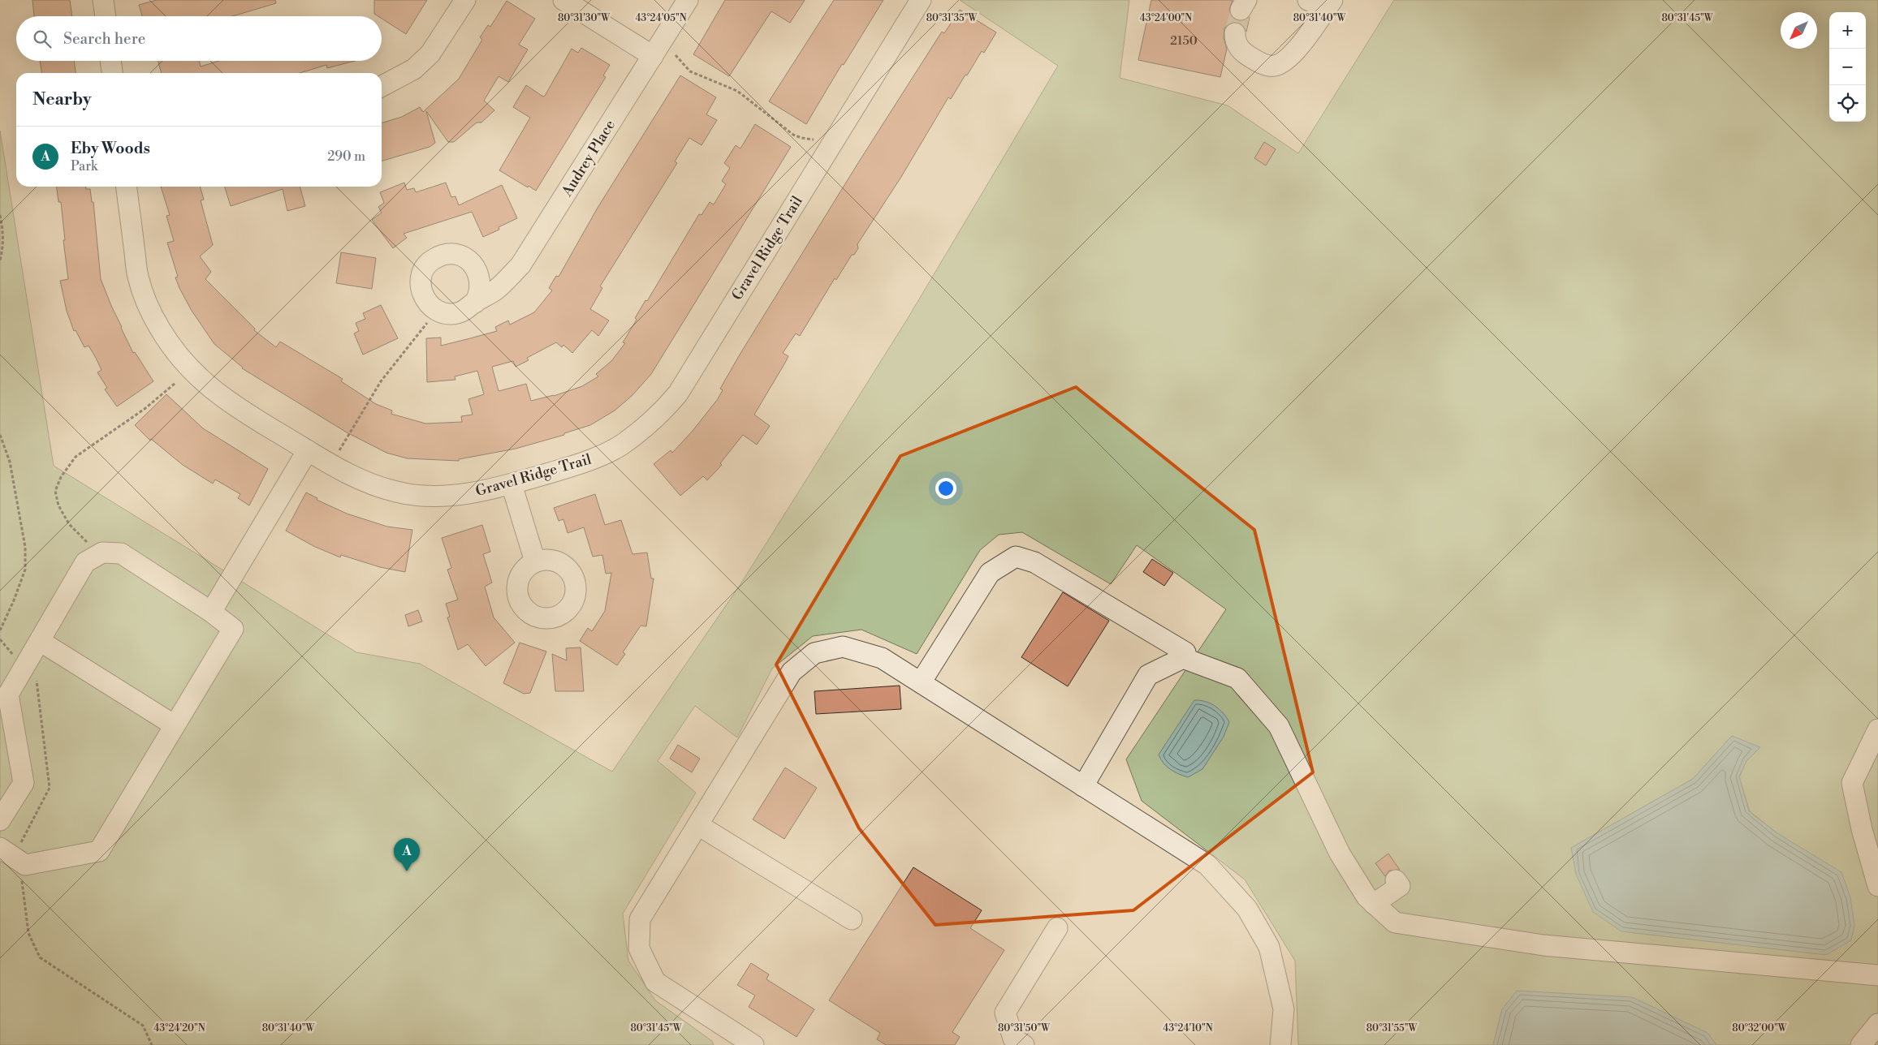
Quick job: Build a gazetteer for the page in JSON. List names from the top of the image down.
{
  "streets": {
    "street": ["Audrey Place", "Gravel Ridge Trail"]
  },
  "house_numbers": ["2150"],
  "north": "bottom left",
  "page": {
    "map_buttons": ["+", "−"],
    "search": "Search here",
    "heading": "Nearby",
    "list": [
      {
        "mark": "A",
        "name": "Eby Woods",
        "note": "Park",
        "value": "290 m"
      }
    ],
    "pins": "A"
  },
  "coordinates": [
    "80°31'30\"W",
    "43°24'05\"N",
    "80°31'35\"W",
    "43°24'00\"N",
    "80°31'40\"W",
    "80°31'45\"W",
    "80°31'50\"W",
    "80°31'55\"W",
    "80°32'00\"W",
    "43°24'20\"N",
    "43°24'10\"N"
  ]
}
